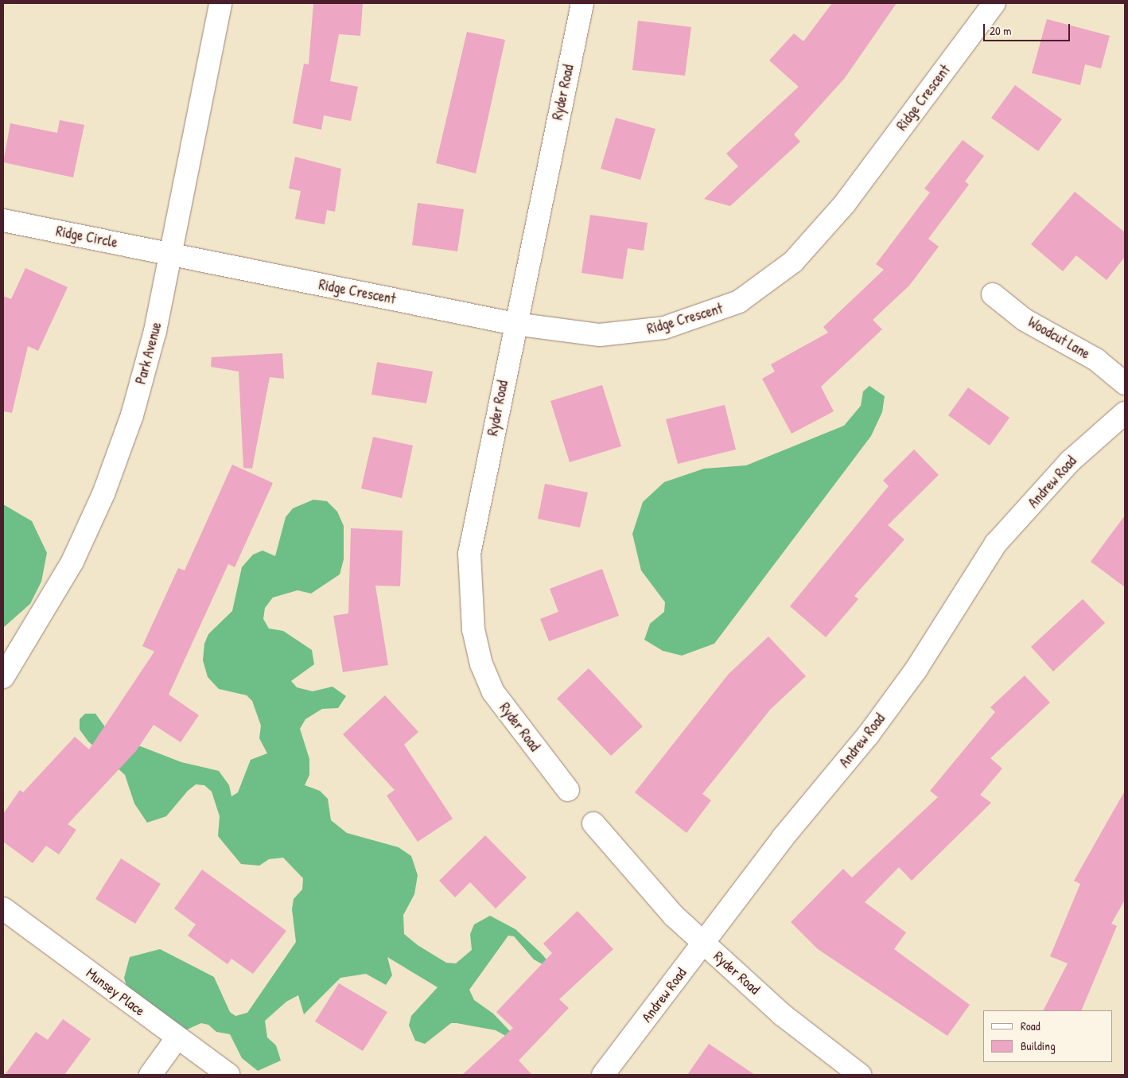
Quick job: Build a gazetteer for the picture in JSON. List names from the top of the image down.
{
  "streets": {
    "street": [
      "Ryder Road",
      "Ridge Crescent",
      "Ridge Circle",
      "Woodcut Lane",
      "Park Avenue",
      "Andrew Road",
      "Munsey Place"
    ]
  },
  "crossings": [
    ["Ryder Road", "Ridge Crescent"],
    ["Ryder Road", "Andrew Road"],
    ["Ridge Crescent", "Ridge Circle"],
    ["Ridge Crescent", "Park Avenue"],
    ["Ridge Circle", "Park Avenue"]
  ],
  "legend": ["Road", "Building"],
  "scale_bar": "20 m"
}
